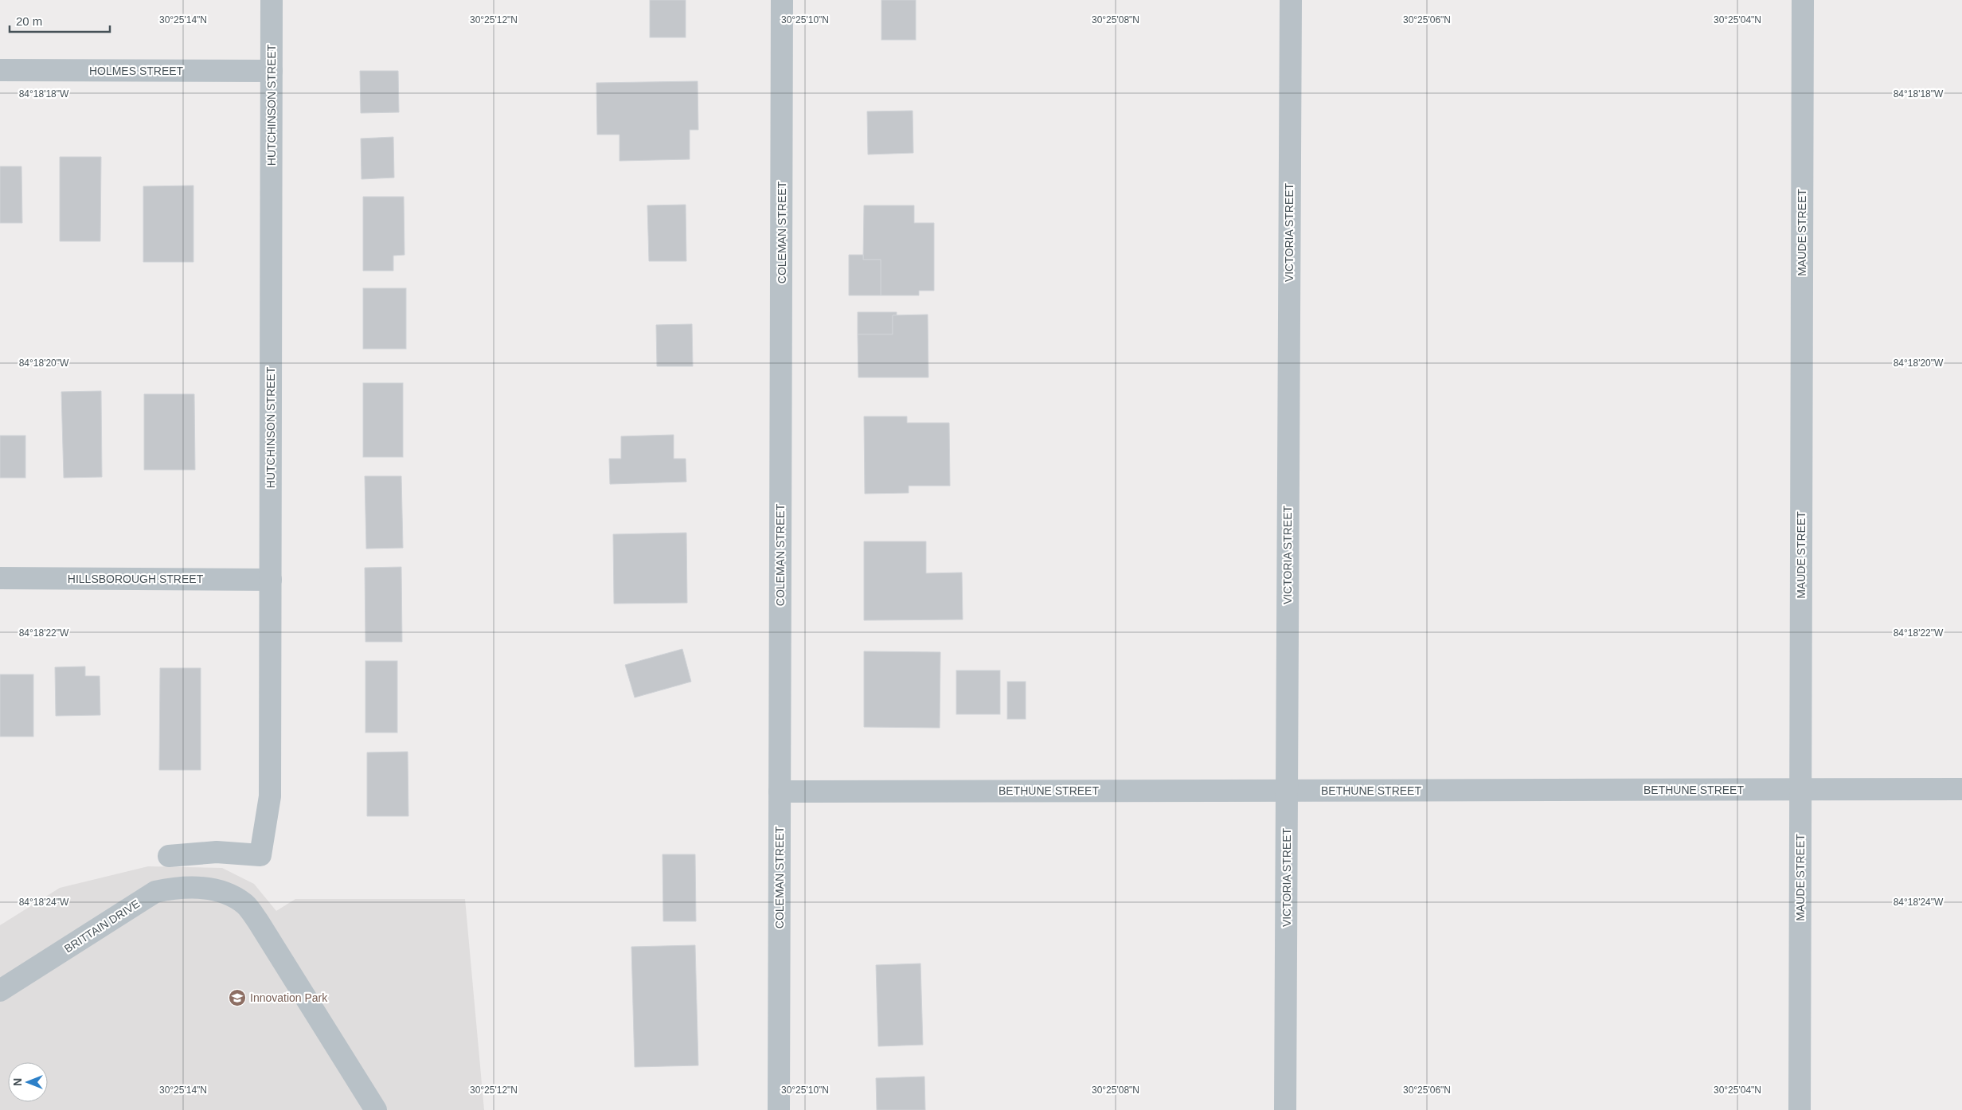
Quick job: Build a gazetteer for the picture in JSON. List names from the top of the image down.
{
  "streets": {
    "street": [
      "HOLMES STREET",
      "HUTCHINSON STREET",
      "COLEMAN STREET",
      "VICTORIA STREET",
      "MAUDE STREET",
      "HILLSBOROUGH STREET",
      "BETHUNE STREET",
      "BRITTAIN DRIVE"
    ]
  },
  "crossings": [
    ["HOLMES STREET", "HUTCHINSON STREET"],
    ["HUTCHINSON STREET", "HILLSBOROUGH STREET"],
    ["COLEMAN STREET", "BETHUNE STREET"],
    ["VICTORIA STREET", "BETHUNE STREET"],
    ["MAUDE STREET", "BETHUNE STREET"]
  ],
  "places": {
    "school or university": ["Innovation Park"]
  },
  "scale_bar": "20 m",
  "north": "left",
  "coordinates": [
    "30°25'14\"N",
    "30°25'12\"N",
    "30°25'10\"N",
    "30°25'08\"N",
    "30°25'06\"N",
    "30°25'04\"N",
    "84°18'18\"W",
    "84°18'20\"W",
    "84°18'22\"W",
    "84°18'24\"W"
  ]
}
